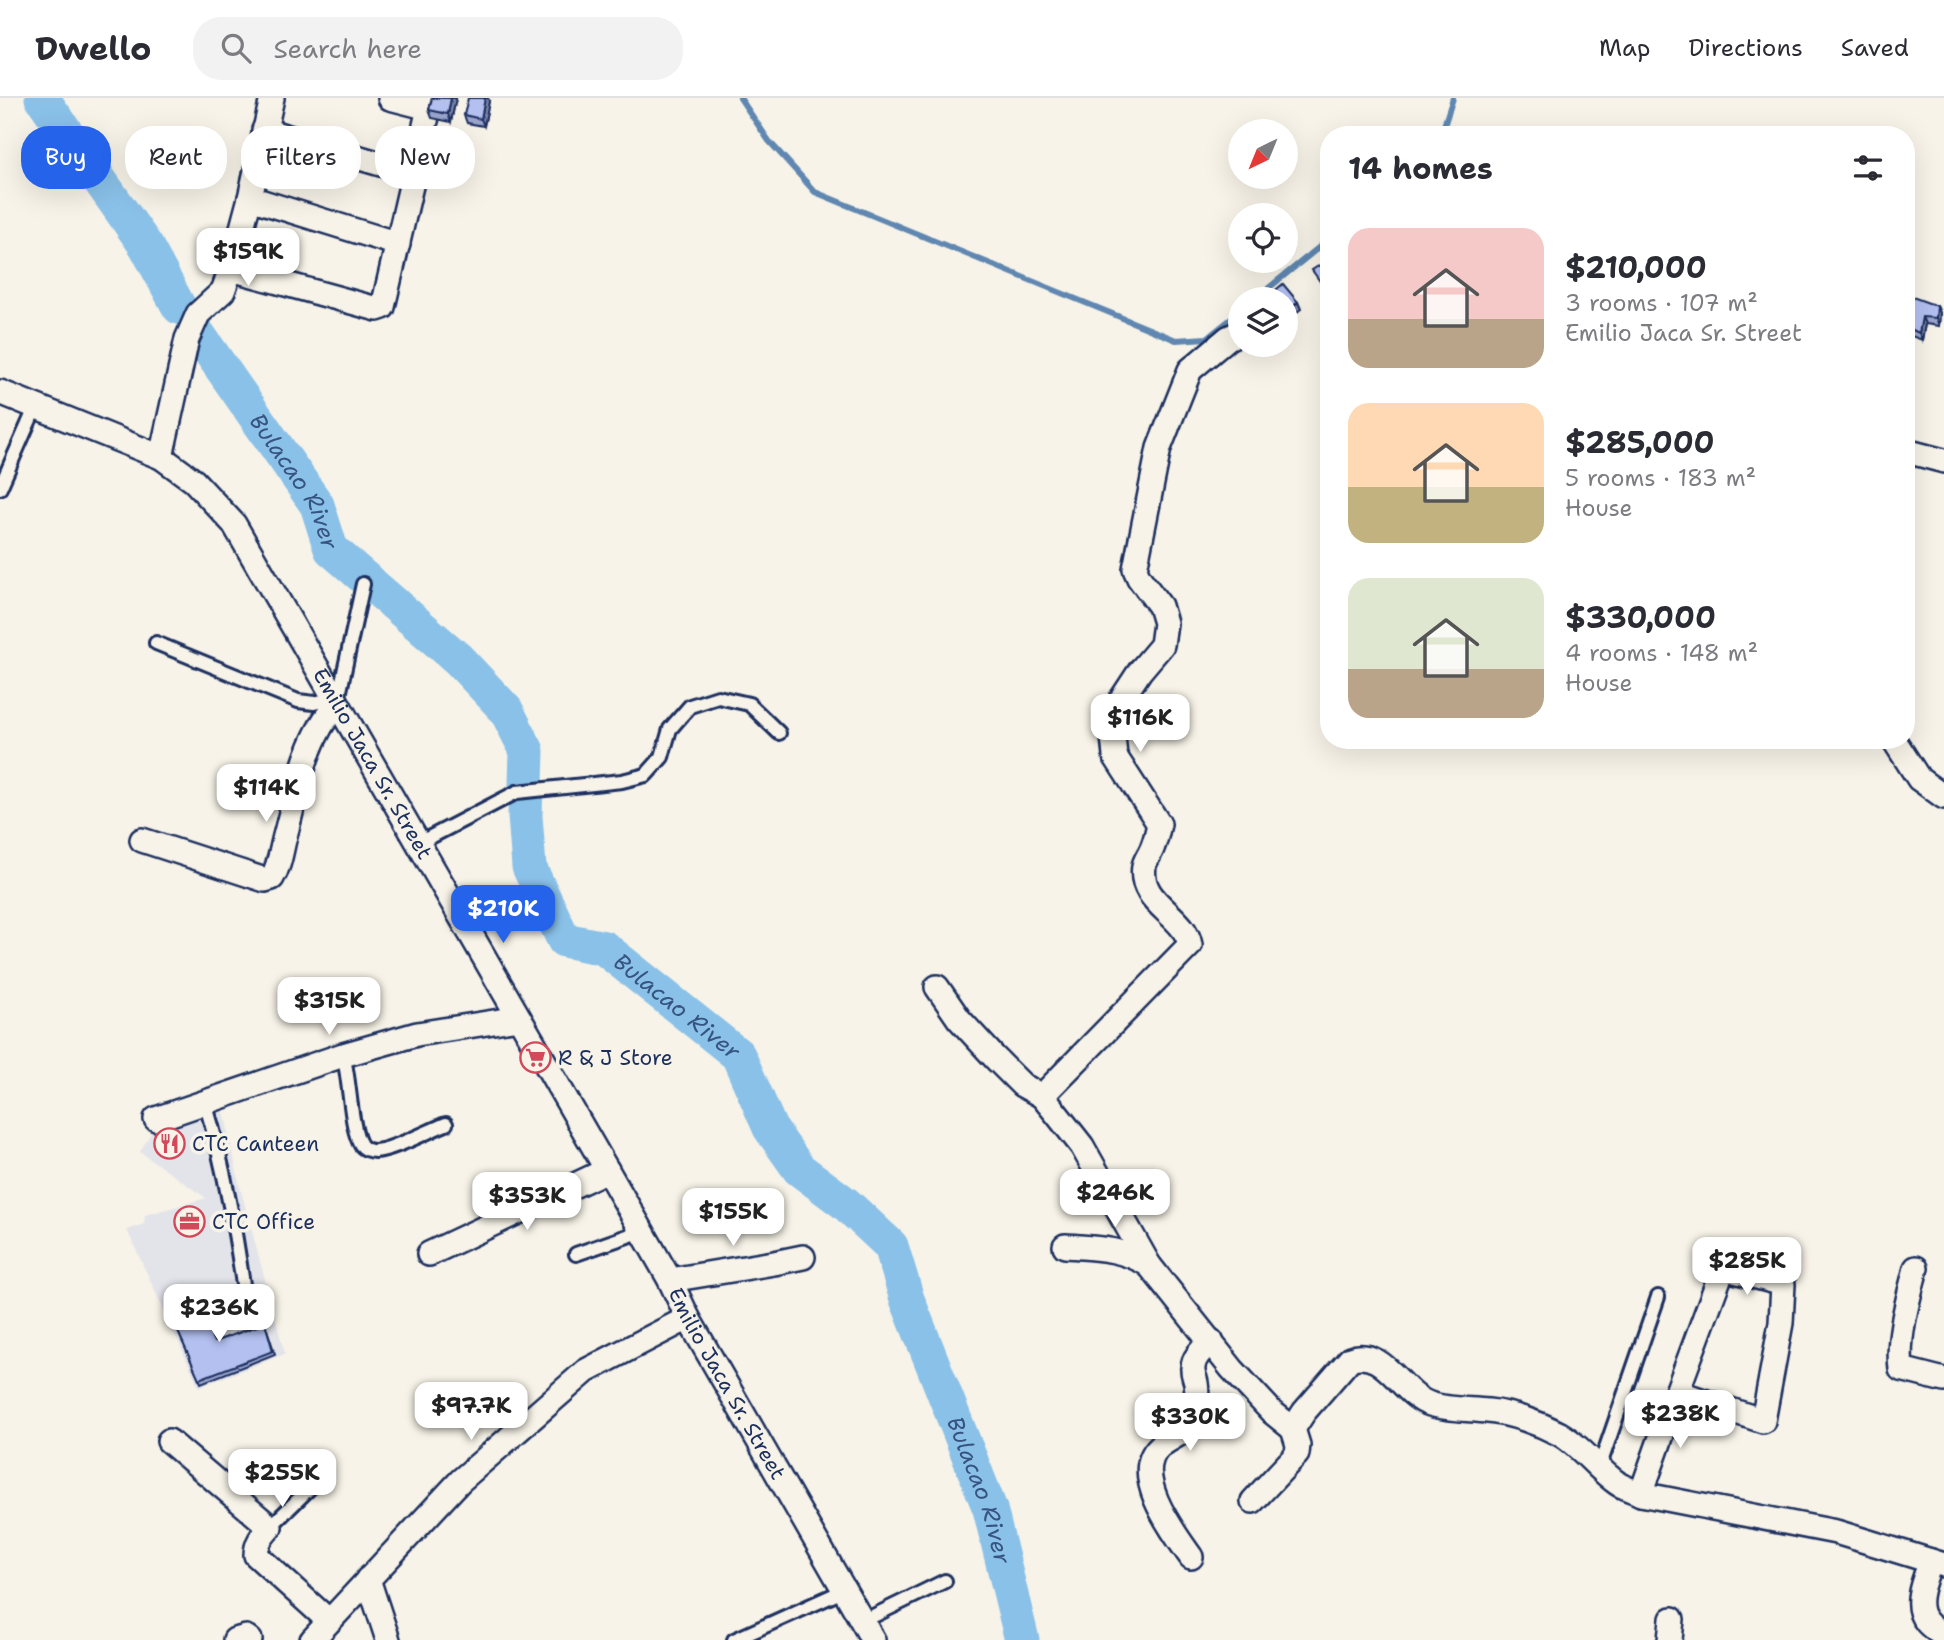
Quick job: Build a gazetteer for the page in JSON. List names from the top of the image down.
{
  "streets": {
    "street": ["Emilio Jaca Sr. Street"]
  },
  "water": ["Bulacao River"],
  "places": {
    "supermarket": ["R & J Store"],
    "restaurant": ["CTC Canteen"],
    "office": ["CTC Office"]
  },
  "north": "bottom left",
  "page": {
    "header": "Dwello",
    "search": "Search here",
    "nav": ["Map", "Directions", "Saved"],
    "chip": [
      "Buy",
      "Rent",
      "Filters",
      "New"
    ],
    "heading": "14 homes",
    "list": [
      {
        "name": "$210,000",
        "note": "3 rooms · 107 m² · Emilio Jaca Sr. Street"
      },
      {
        "name": "$285,000",
        "note": "5 rooms · 183 m² · House"
      },
      {
        "name": "$330,000",
        "note": "4 rooms · 148 m² · House"
      }
    ],
    "price": [
      "$159K",
      "$116K",
      "$114K",
      "$210K",
      "$315K",
      "$246K",
      "$353K",
      "$155K",
      "$285K",
      "$236K",
      "$97.7K",
      "$238K",
      "$330K",
      "$255K"
    ]
  }
}
